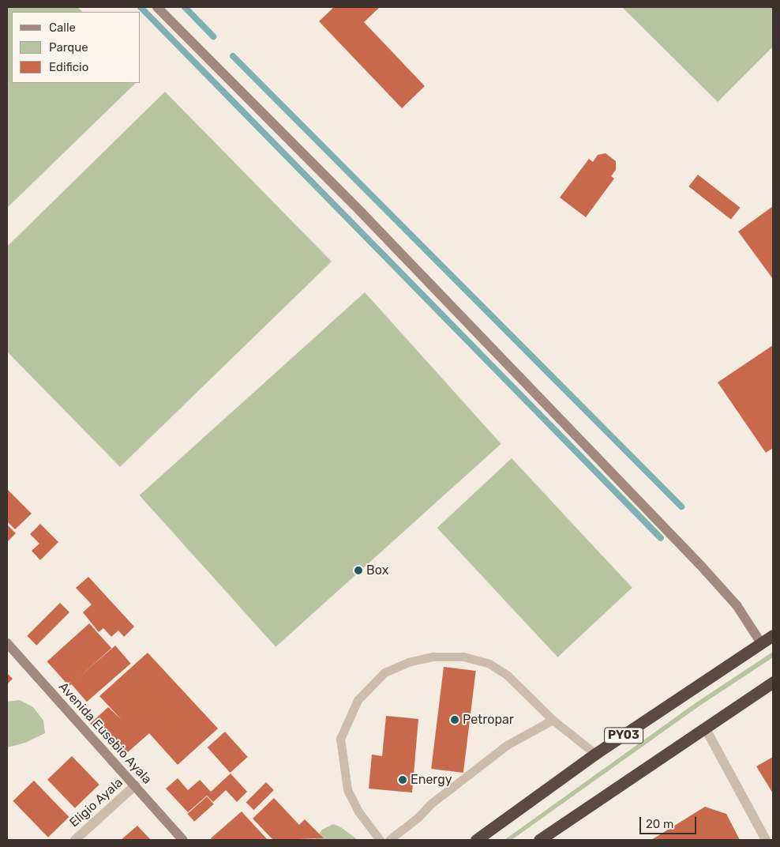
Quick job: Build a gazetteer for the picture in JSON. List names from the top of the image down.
{
  "streets": {
    "highway": ["PY03"],
    "street": ["Avenida Eusebio Ayala", "Eligio Ayala"]
  },
  "crossings": [
    ["Avenida Eusebio Ayala", "Eligio Ayala"]
  ],
  "places": ["Box", "Petropar", "Energy"],
  "legend": ["Calle", "Parque", "Edificio"],
  "scale_bar": "20 m"
}
